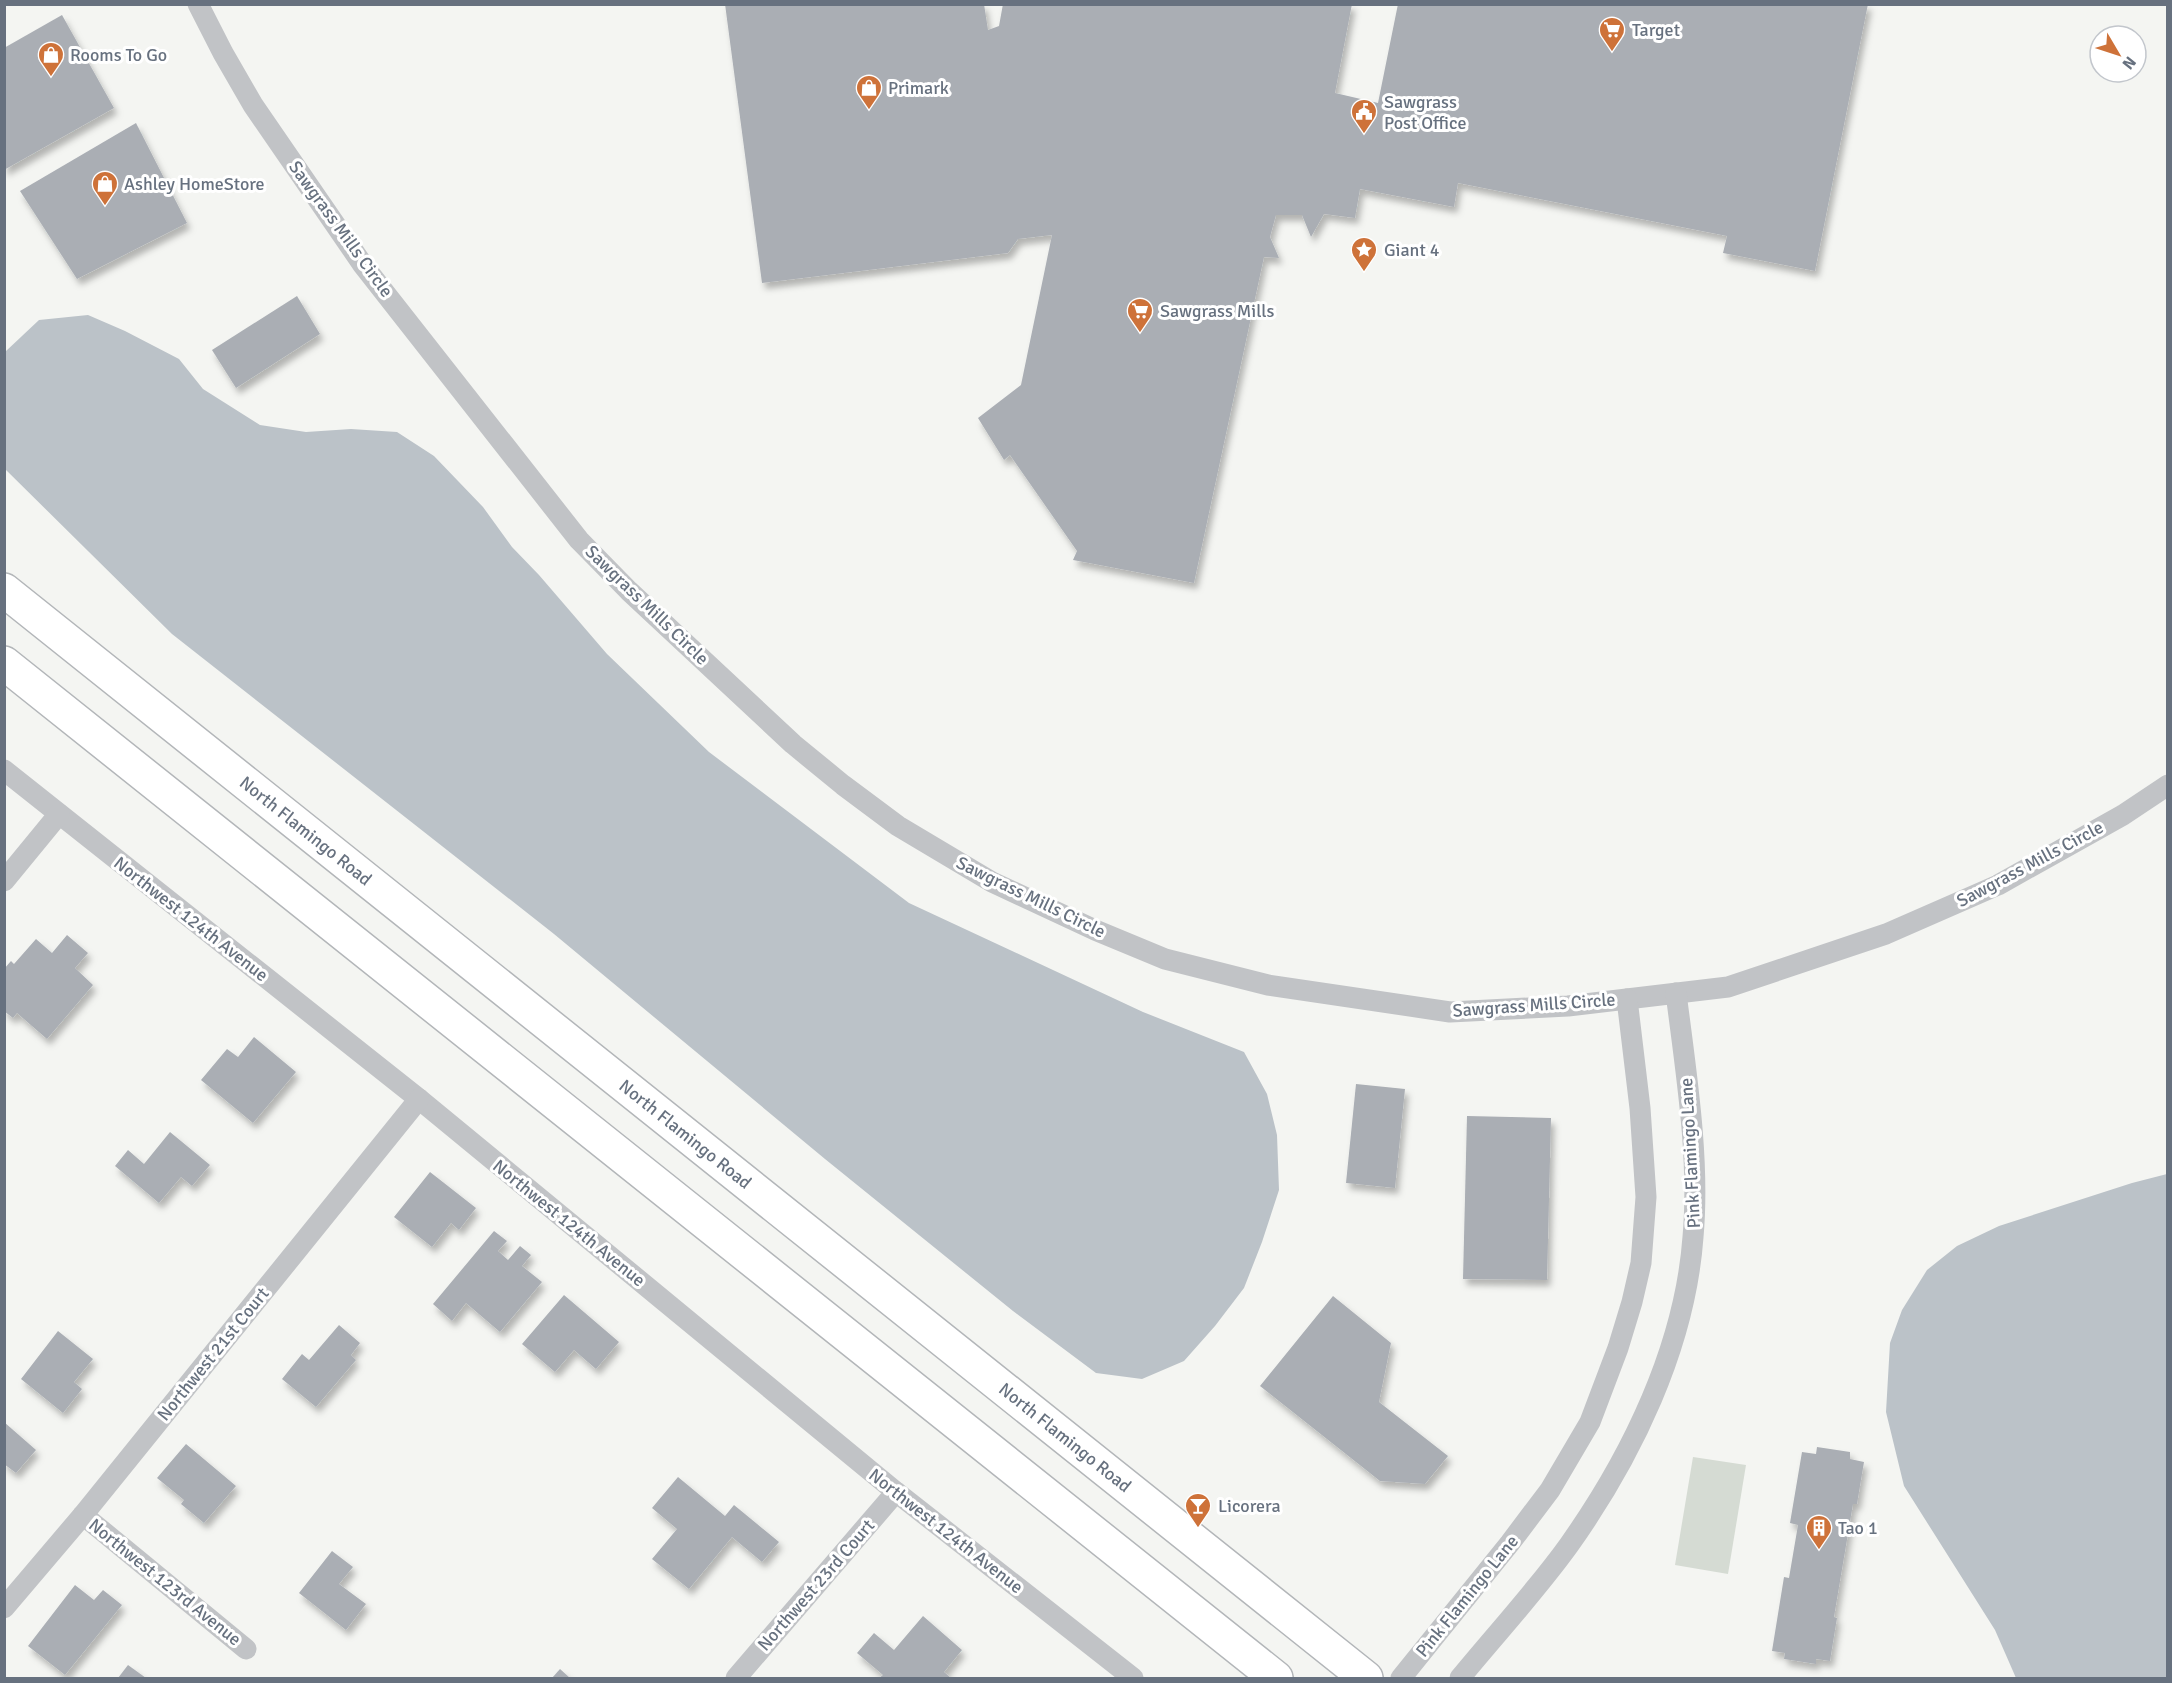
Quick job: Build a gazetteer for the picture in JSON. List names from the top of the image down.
{
  "streets": {
    "highway": ["North Flamingo Road"],
    "street": [
      "Sawgrass Mills Circle",
      "Northwest 124th Avenue",
      "Pink Flamingo Lane",
      "Northwest 21st Court",
      "Northwest 123rd Avenue",
      "Northwest 23rd Court"
    ]
  },
  "crossings": [
    ["Sawgrass Mills Circle", "Pink Flamingo Lane"],
    ["Northwest 124th Avenue", "Northwest 21st Court"],
    ["Northwest 124th Avenue", "Northwest 23rd Court"],
    ["Northwest 21st Court", "Northwest 123rd Avenue"]
  ],
  "places": {
    "supermarket": ["Target", "Sawgrass Mills"],
    "shop": ["Rooms To Go", "Primark", "Ashley HomeStore"],
    "public building": ["Sawgrass Post Office"],
    "place": ["Giant 4"],
    "bar": ["Licorera"],
    "building": ["Tao 1"]
  },
  "north": "bottom right"
}
